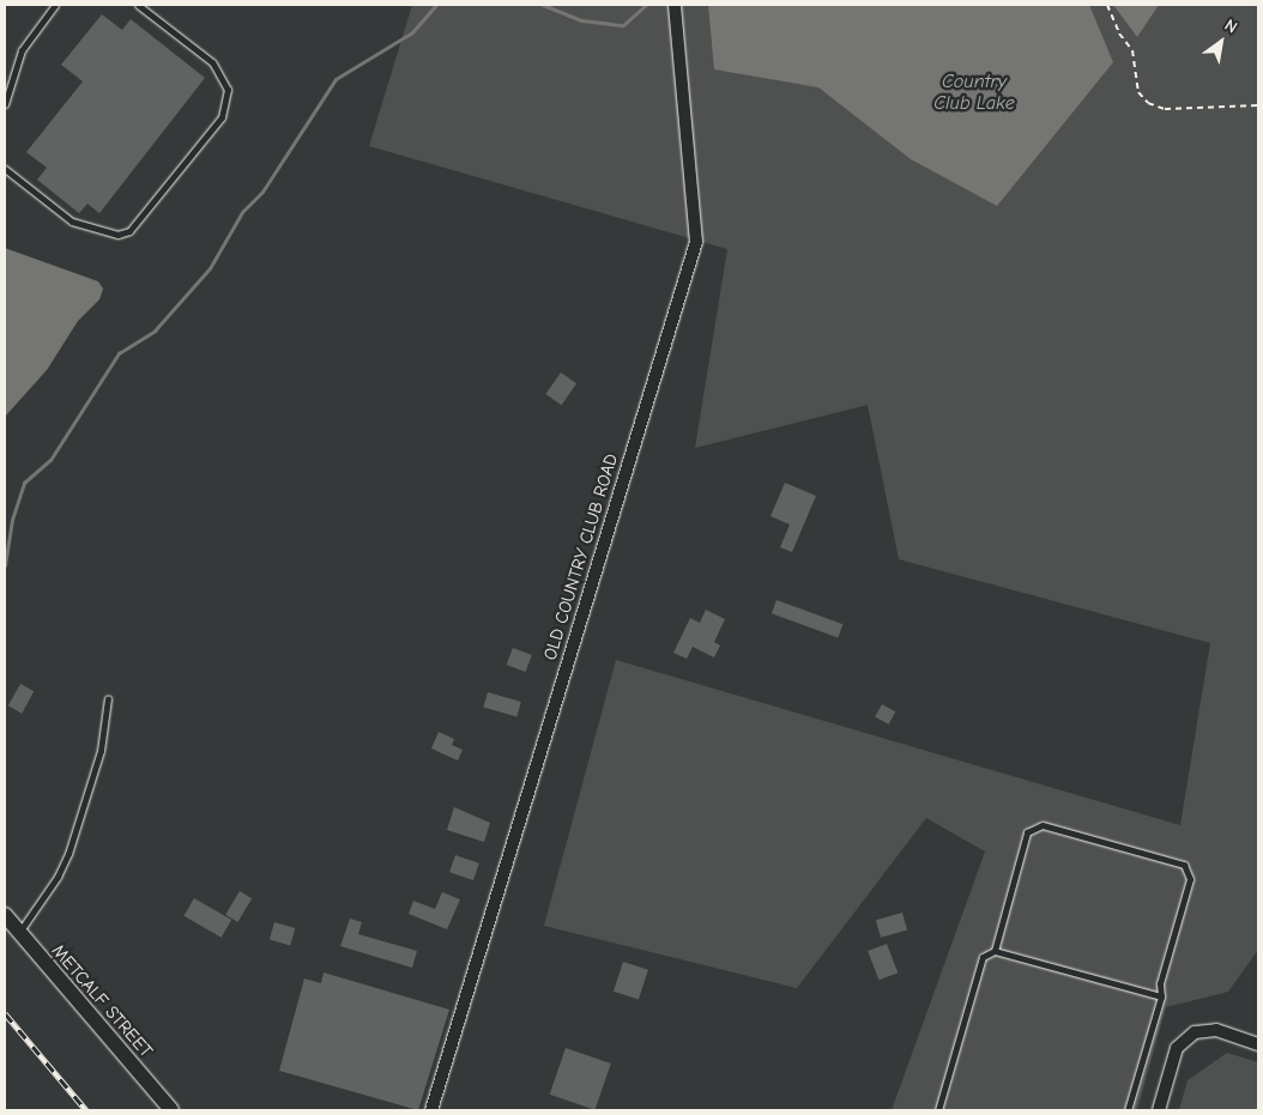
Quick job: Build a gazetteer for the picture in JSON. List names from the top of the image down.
{
  "streets": {
    "street": ["OLD COUNTRY CLUB ROAD", "METCALF STREET"]
  },
  "water": ["Country Club Lake"],
  "north": "top right"
}
